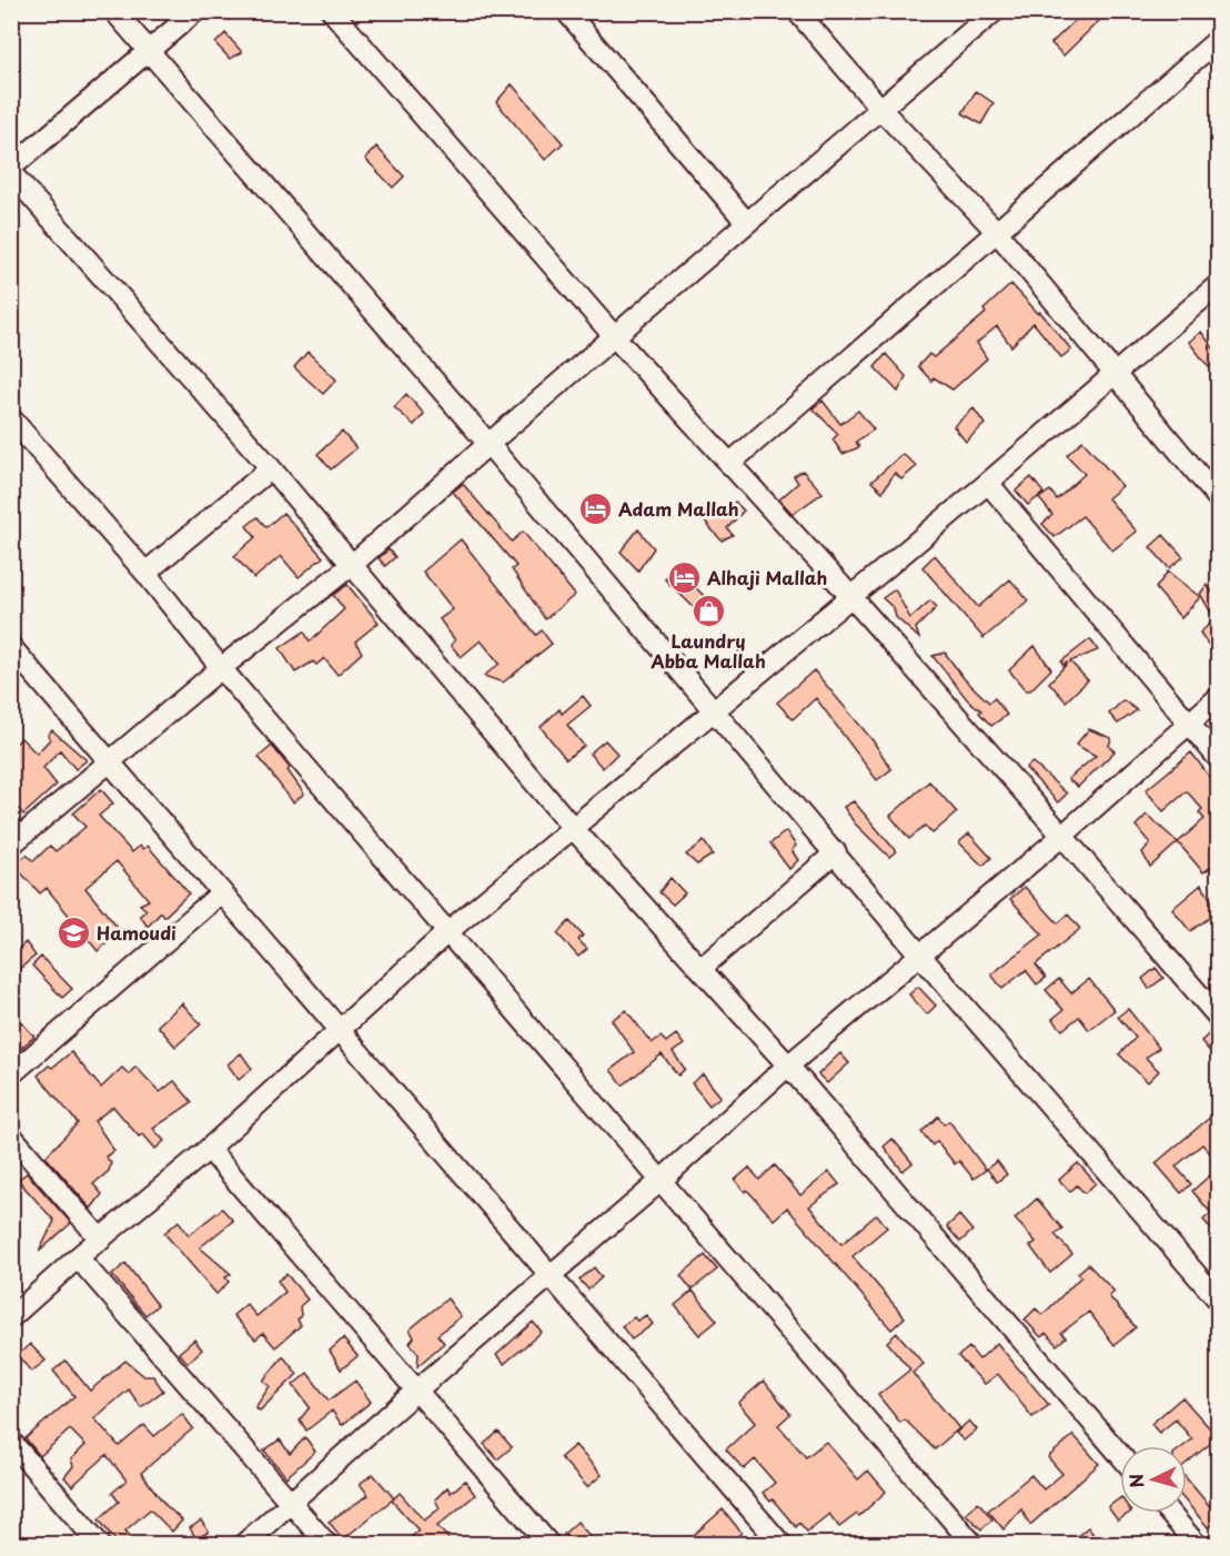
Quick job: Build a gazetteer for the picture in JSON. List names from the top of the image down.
{
  "places": {
    "hotel": ["Adam Mallah", "Alhaji Mallah"],
    "shop": ["Laundry Abba Mallah"],
    "school or university": ["Hamoudi"]
  },
  "north": "left"
}
